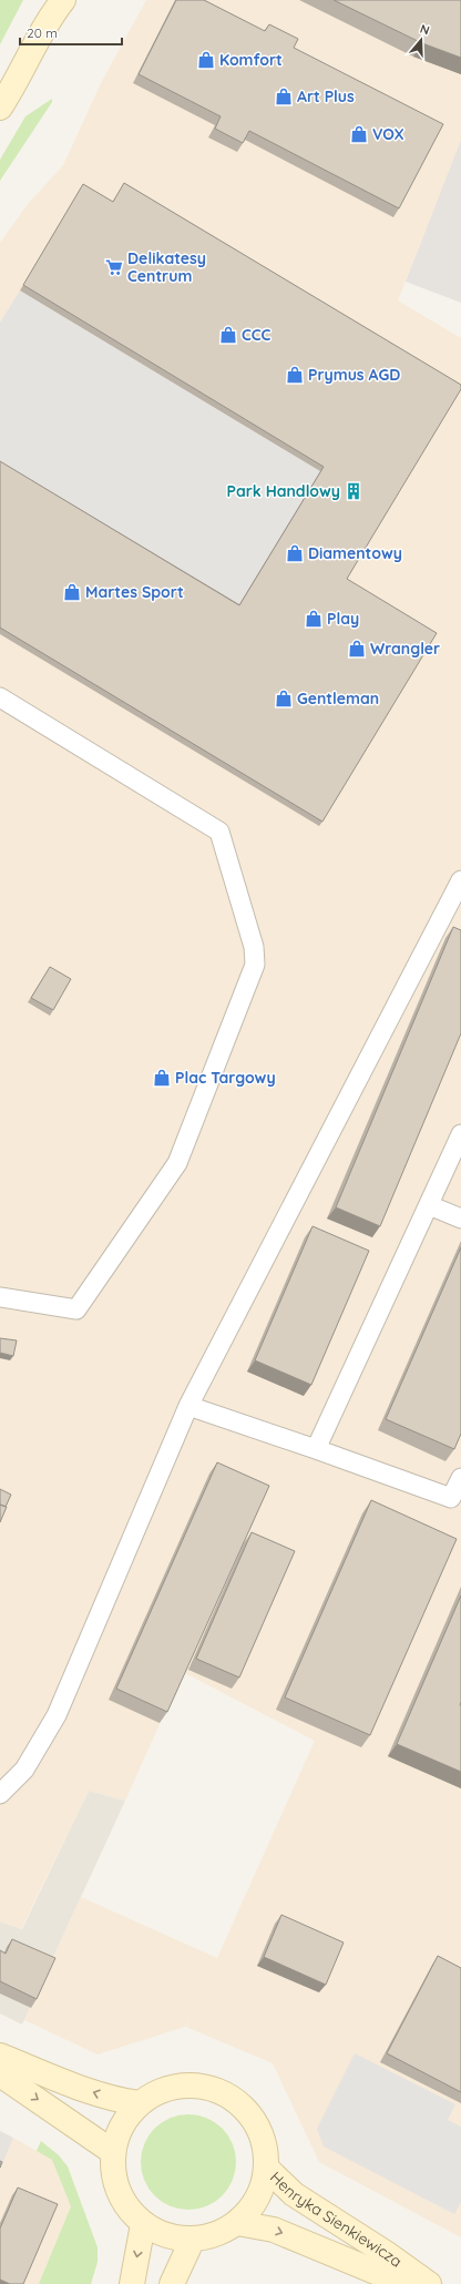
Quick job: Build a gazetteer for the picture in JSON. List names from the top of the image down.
{
  "streets": {
    "main road": ["Henryka Sienkiewicza"]
  },
  "places": {
    "shop": [
      "Komfort",
      "Art Plus",
      "VOX",
      "CCC",
      "Prymus AGD",
      "Diamentowy",
      "Martes Sport",
      "Play",
      "Wrangler",
      "Gentleman",
      "Plac Targowy"
    ],
    "supermarket": ["Delikatesy Centrum"],
    "building": ["Park Handlowy"]
  },
  "scale_bar": "20 m",
  "north": "top"
}
